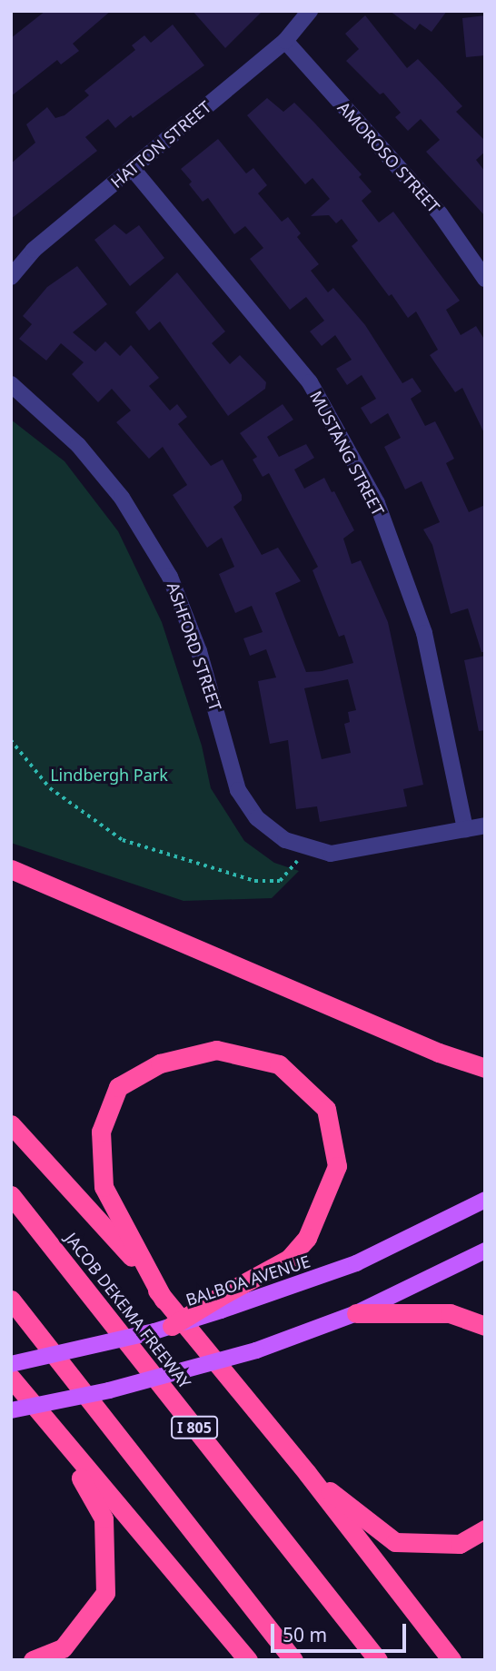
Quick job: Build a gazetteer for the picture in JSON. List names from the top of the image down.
{
  "streets": {
    "highway": ["JACOB DEKEMA FREEWAY", "I 805"],
    "main road": ["BALBOA AVENUE"],
    "street": [
      "HATTON STREET",
      "AMOROSO STREET",
      "MUSTANG STREET",
      "ASHFORD STREET"
    ]
  },
  "crossings": [
    ["HATTON STREET", "AMOROSO STREET"],
    ["HATTON STREET", "MUSTANG STREET"]
  ],
  "parks": ["Lindbergh Park"],
  "scale_bar": "50 m"
}
